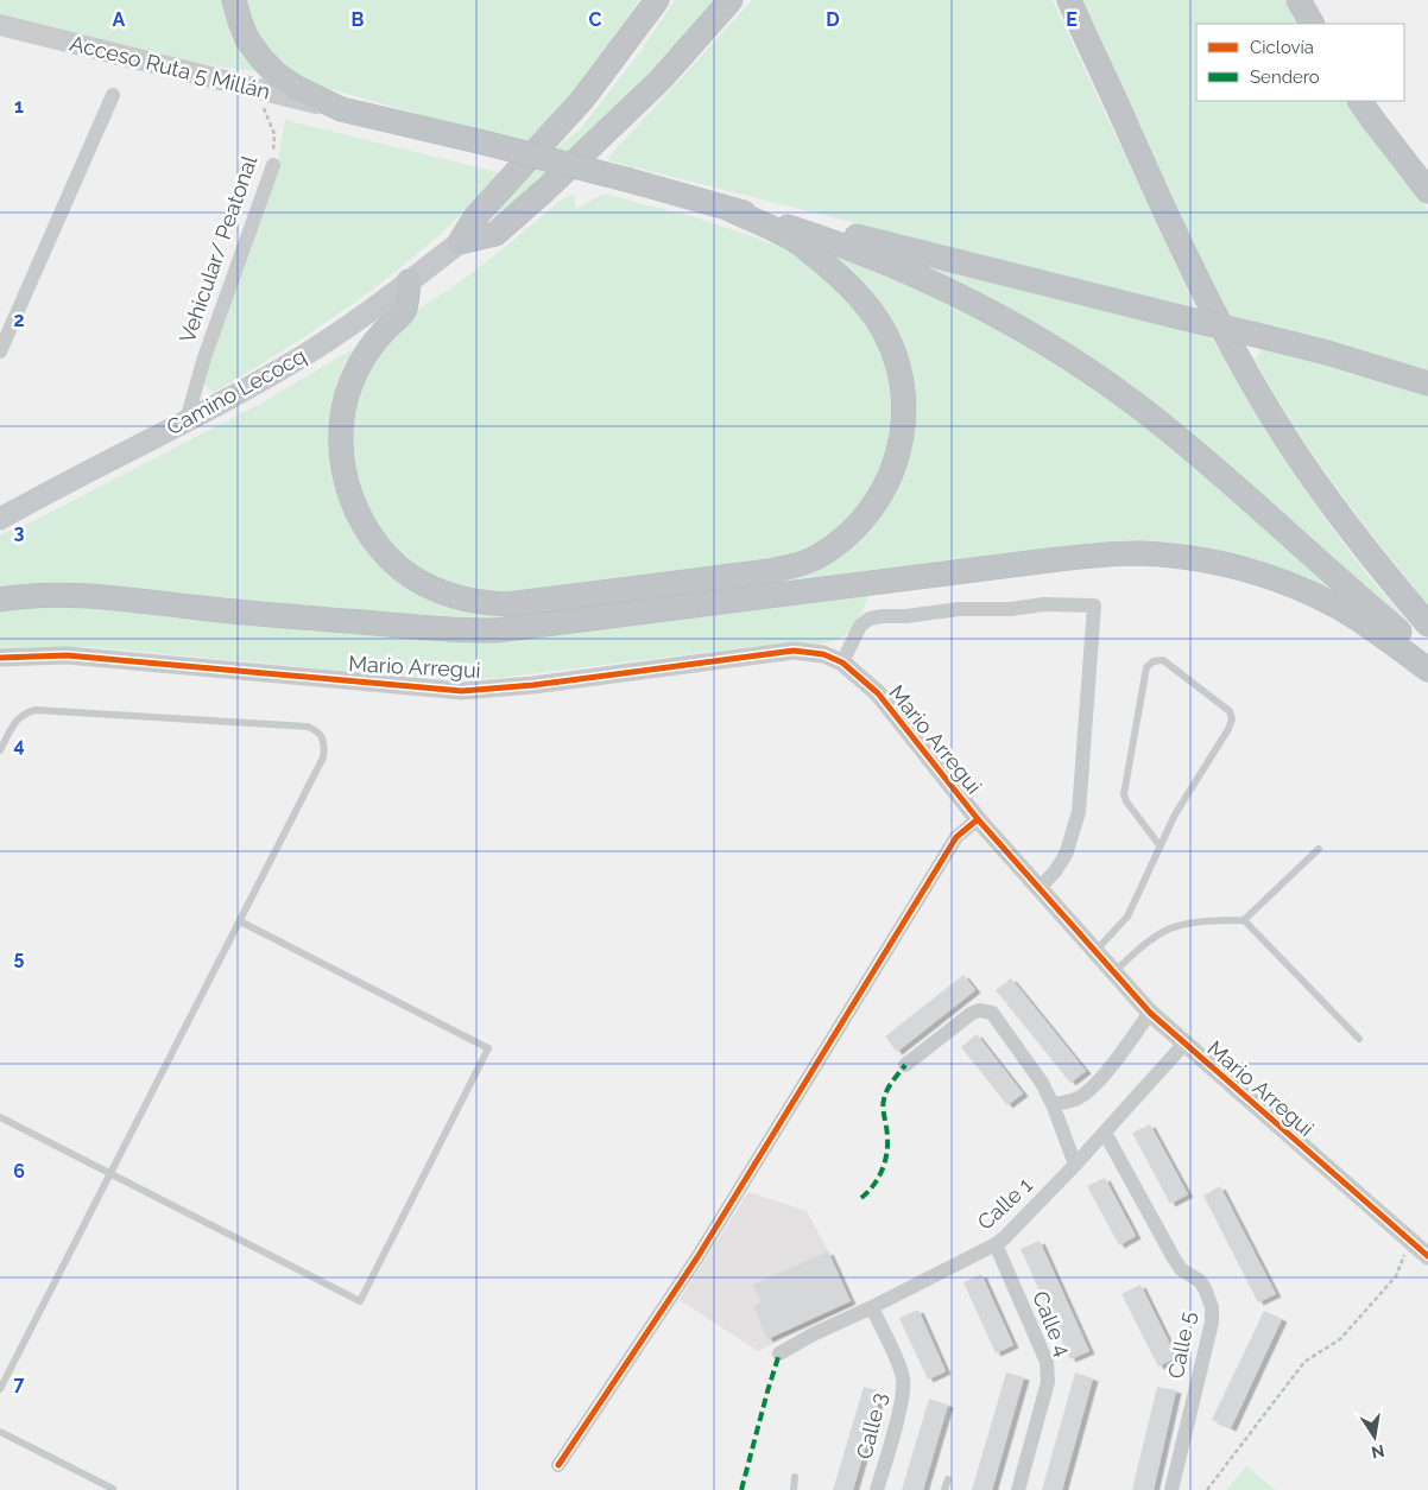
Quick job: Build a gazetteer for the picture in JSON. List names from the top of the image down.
{
  "streets": {
    "main road": ["Acceso Ruta 5 Millán", "Camino Lecocq"],
    "street": [
      "Vehicular/ Peatonal",
      "Mario Arregui",
      "Calle 1",
      "Calle 4",
      "Calle 5",
      "Calle 3"
    ]
  },
  "crossings": [
    ["Acceso Ruta 5 Millán", "Vehicular/ Peatonal"],
    ["Vehicular/ Peatonal", "Camino Lecocq"],
    ["Mario Arregui", "Calle 1"],
    ["Calle 1", "Calle 4"],
    ["Calle 1", "Calle 5"],
    ["Calle 1", "Calle 3"]
  ],
  "legend": ["Ciclovía", "Sendero"],
  "north": "bottom",
  "grid": {
    "columns": [
      "A",
      "B",
      "C",
      "D",
      "E"
    ],
    "rows": [
      "1",
      "2",
      "3",
      "4",
      "5",
      "6",
      "7"
    ]
  }
}
